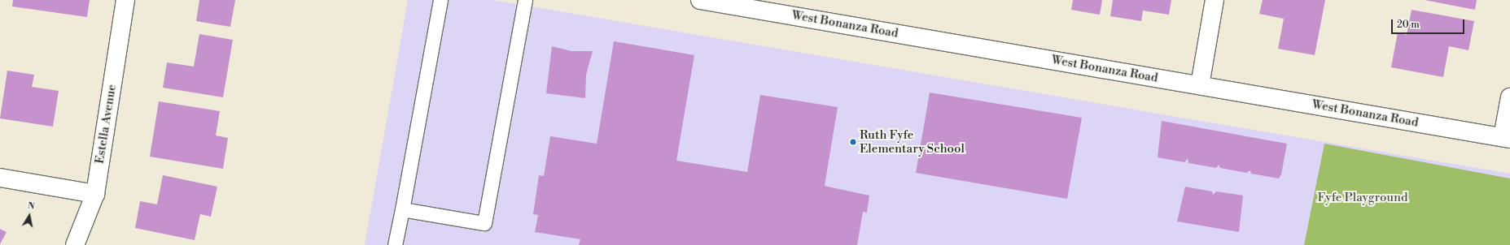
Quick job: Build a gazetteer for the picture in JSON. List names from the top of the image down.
{
  "streets": {
    "street": ["West Bonanza Road", "Estella Avenue"]
  },
  "parks": ["Fyfe Playground"],
  "places": ["Ruth Fyfe Elementary School"],
  "scale_bar": "20 m",
  "north": "top"
}
